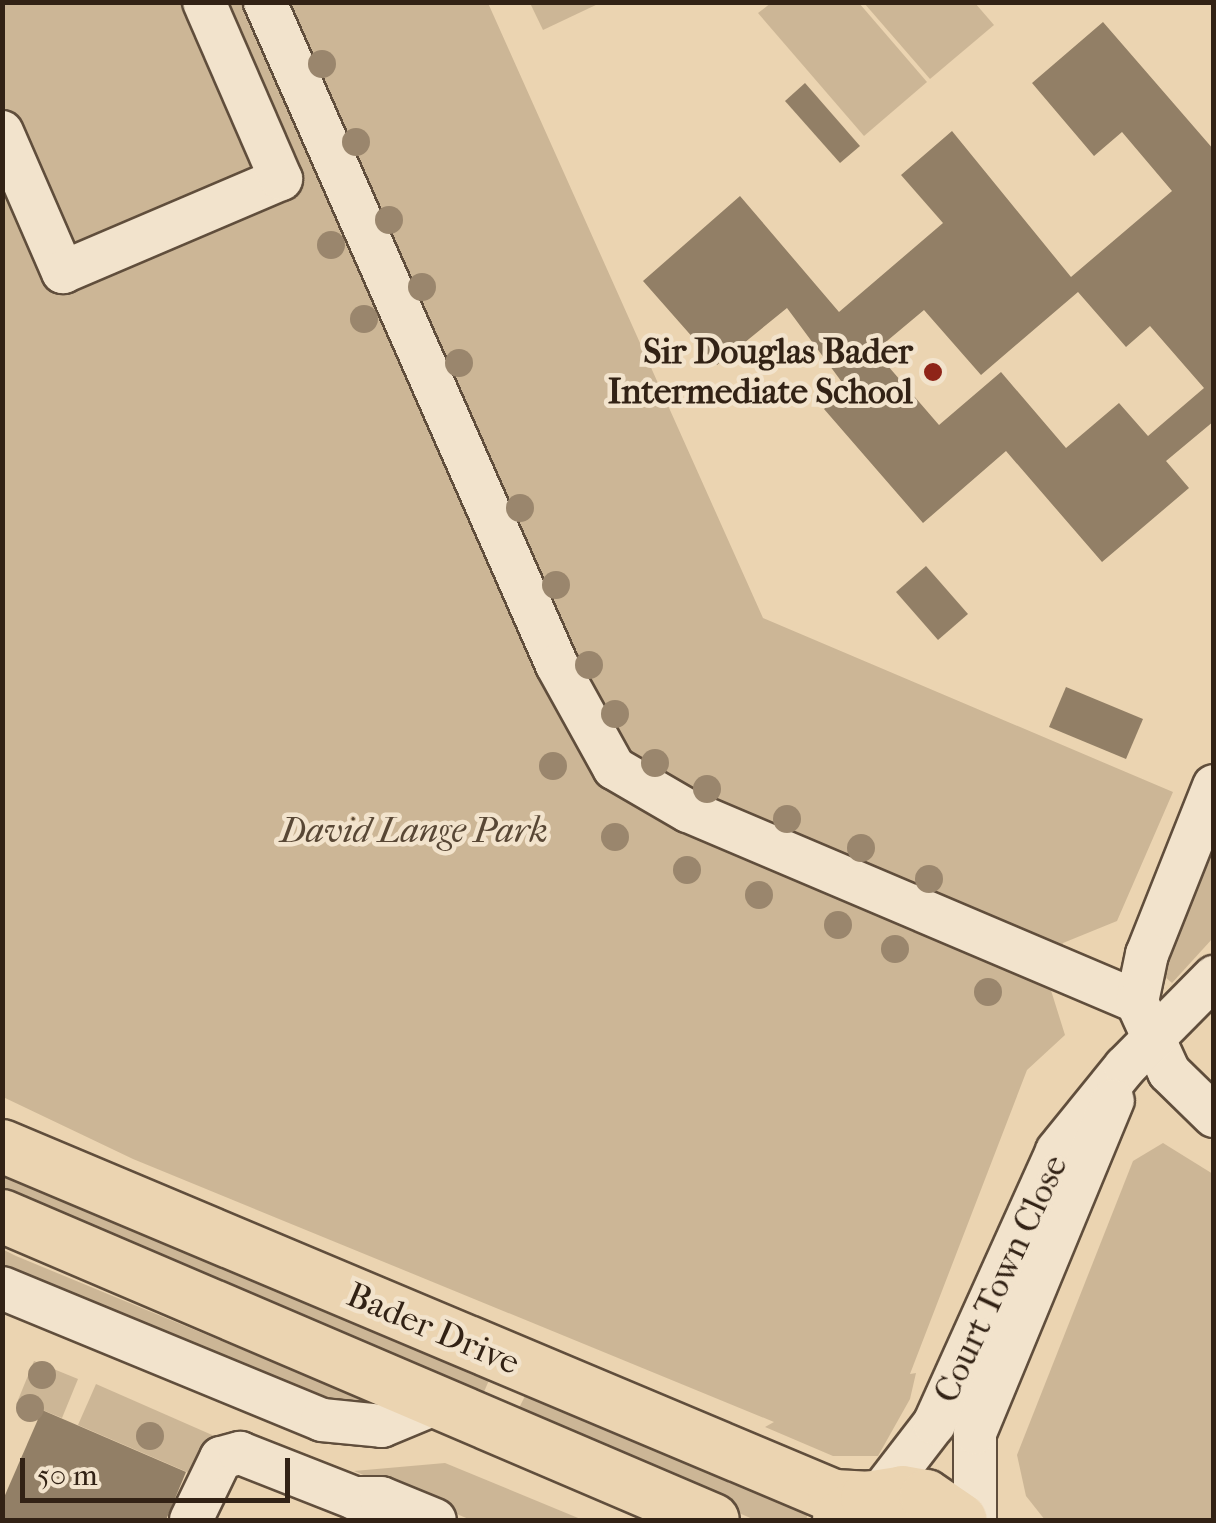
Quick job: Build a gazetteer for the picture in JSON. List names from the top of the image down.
{
  "streets": {
    "main road": ["Bader Drive"],
    "street": ["Court Town Close"]
  },
  "crossings": [
    ["Court Town Close", "Bader Drive"]
  ],
  "parks": ["David Lange Park"],
  "places": ["Sir Douglas Bader Intermediate School"],
  "scale_bar": "50 m"
}
